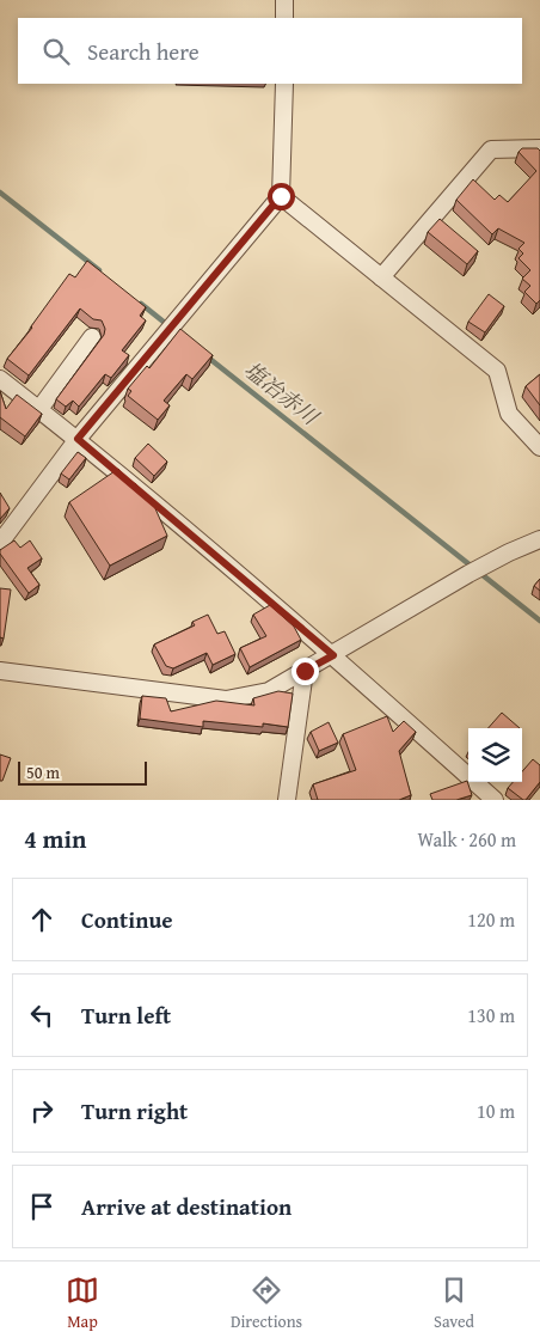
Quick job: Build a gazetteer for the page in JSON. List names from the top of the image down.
{
  "water": ["塩冶赤川"],
  "scale_bar": "50 m",
  "page": {
    "search": "Search here",
    "scale": "50 m",
    "heading": ["4 min", "Walk · 260 m"],
    "list": [
      ["Continue", "120 m"],
      ["Turn left", "130 m"],
      ["Turn right", "10 m"],
      "Arrive at destination"
    ],
    "nav": ["Map", "Directions", "Saved"]
  }
}
